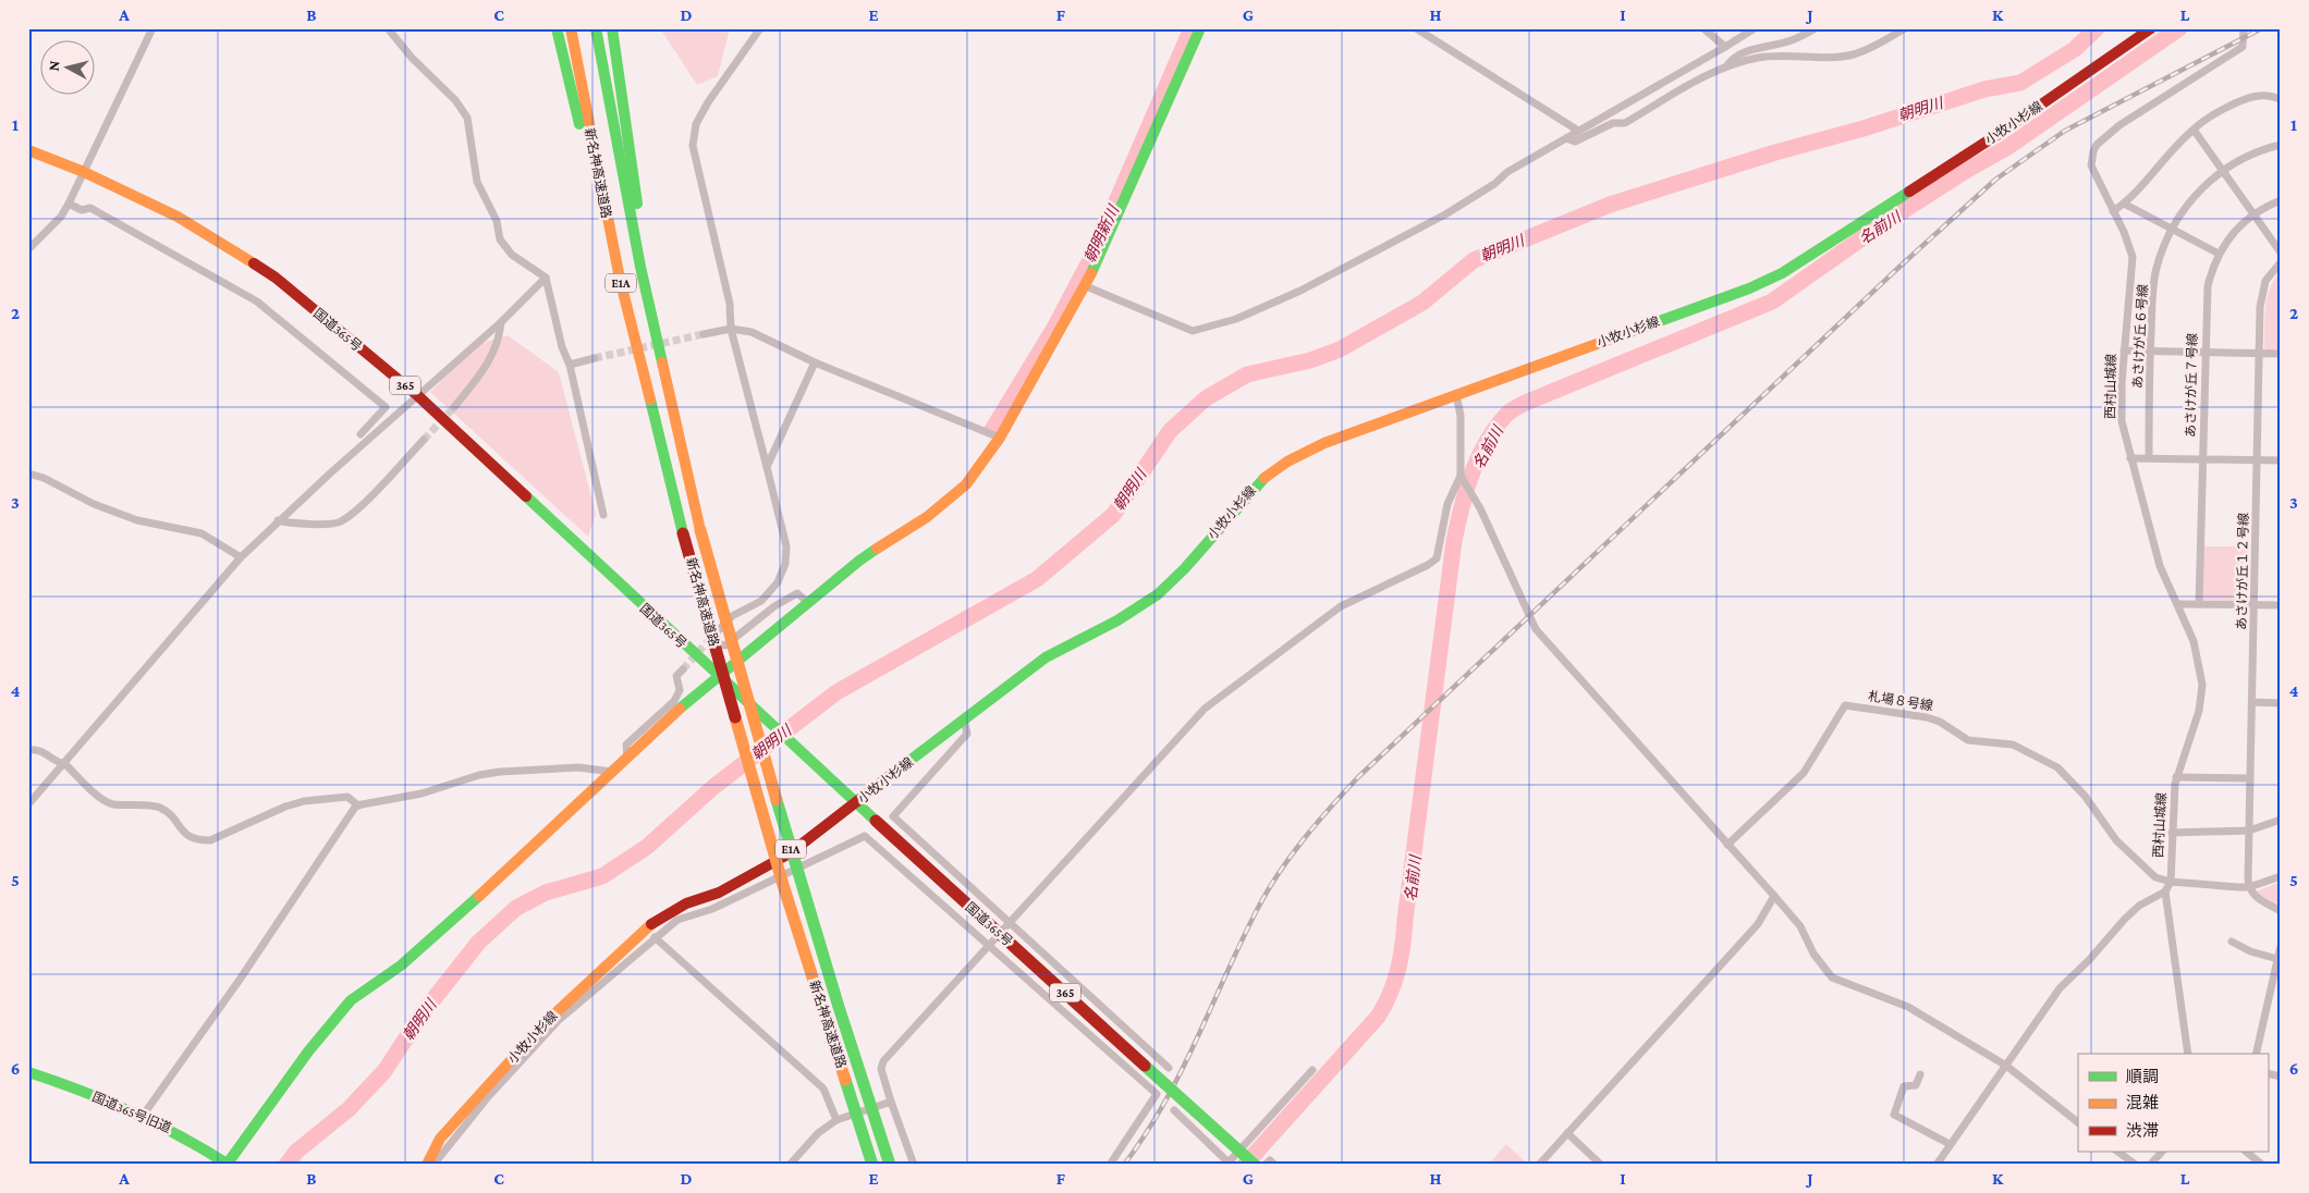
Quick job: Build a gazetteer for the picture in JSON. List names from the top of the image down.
{
  "streets": {
    "main road": [
      "小牧小杉線",
      "新名神高速道路",
      "E1A",
      "国道365号",
      "365",
      "国道365号旧道"
    ],
    "street": [
      "あさけが丘６号線",
      "あさけが丘７号線",
      "西村山城線",
      "あさけが丘１２号線",
      "札場８号線"
    ]
  },
  "crossings": [
    ["小牧小杉線", "国道365号"],
    ["西村山城線", "札場８号線"]
  ],
  "water": ["朝明川", "名前川", "朝明新川"],
  "legend": ["順調", "混雑", "渋滞"],
  "north": "left",
  "grid": {
    "columns": [
      "A",
      "B",
      "C",
      "D",
      "E",
      "F",
      "G",
      "H",
      "I",
      "J",
      "K",
      "L"
    ],
    "rows": [
      "1",
      "2",
      "3",
      "4",
      "5",
      "6"
    ]
  }
}
